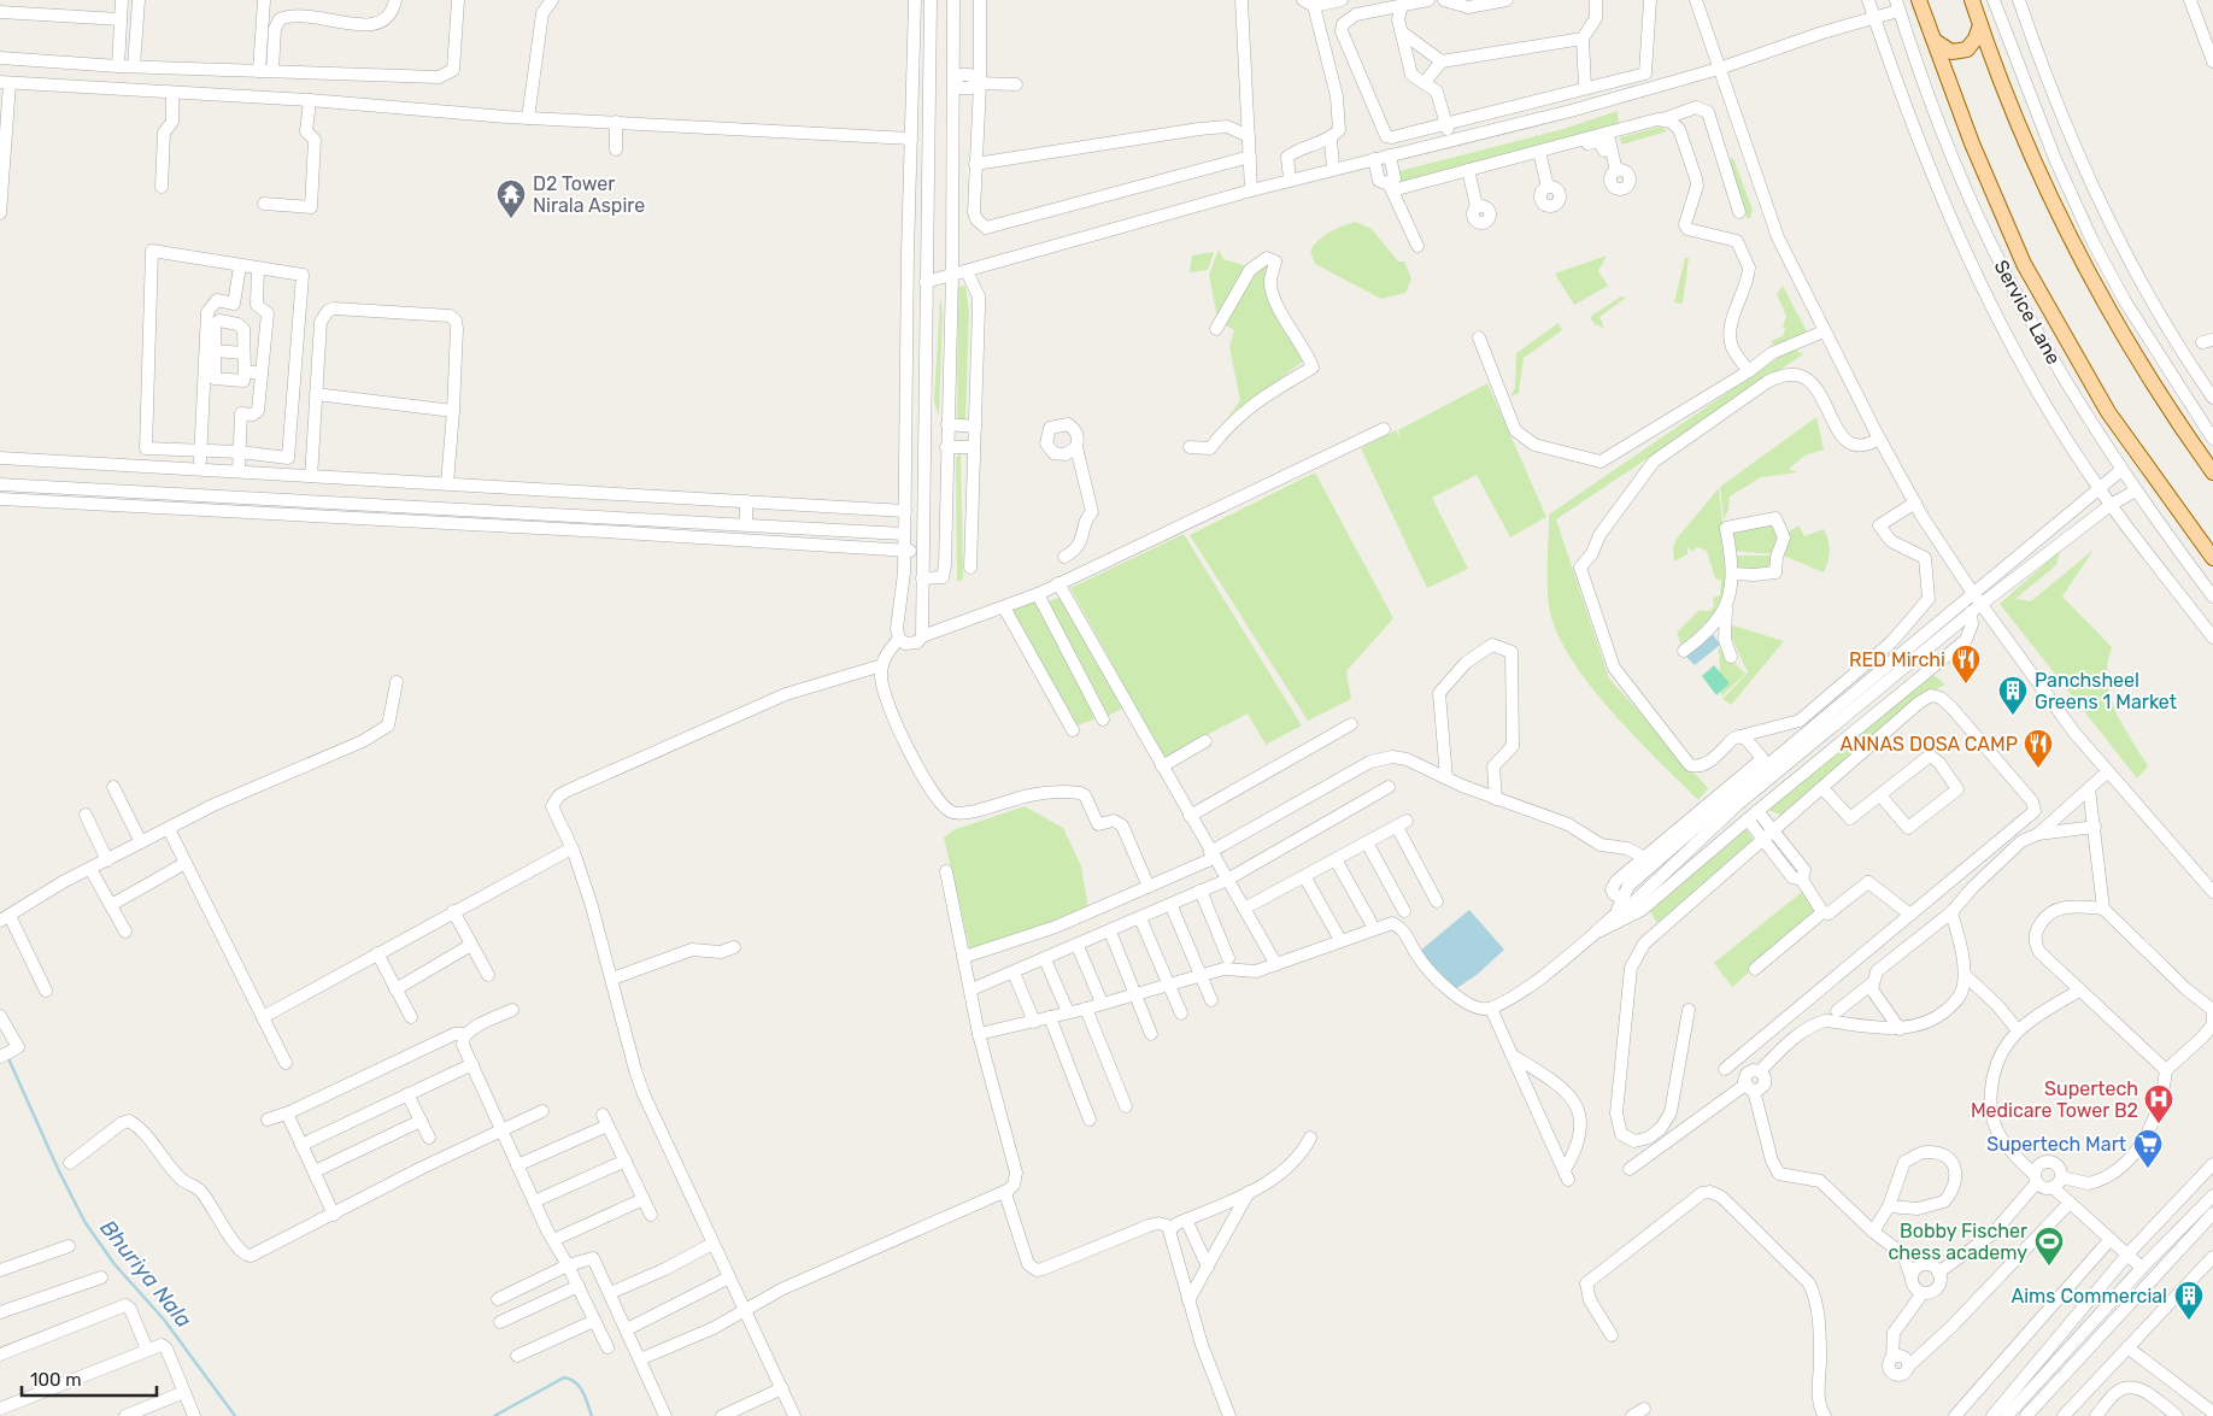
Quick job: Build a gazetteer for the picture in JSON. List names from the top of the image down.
{
  "streets": {
    "street": ["Service Lane"]
  },
  "water": ["Bhuriya Nala"],
  "places": {
    "temple": ["D2 Tower Nirala Aspire"],
    "restaurant": ["RED Mirchi", "ANNAS DOSA CAMP"],
    "building": ["Panchsheel Greens 1 Market", "Aims Commercial"],
    "hospital": ["Supertech Medicare Tower B2"],
    "supermarket": ["Supertech Mart"],
    "sports": ["Bobby Fischer chess academy"]
  },
  "scale_bar": "100 m"
}
